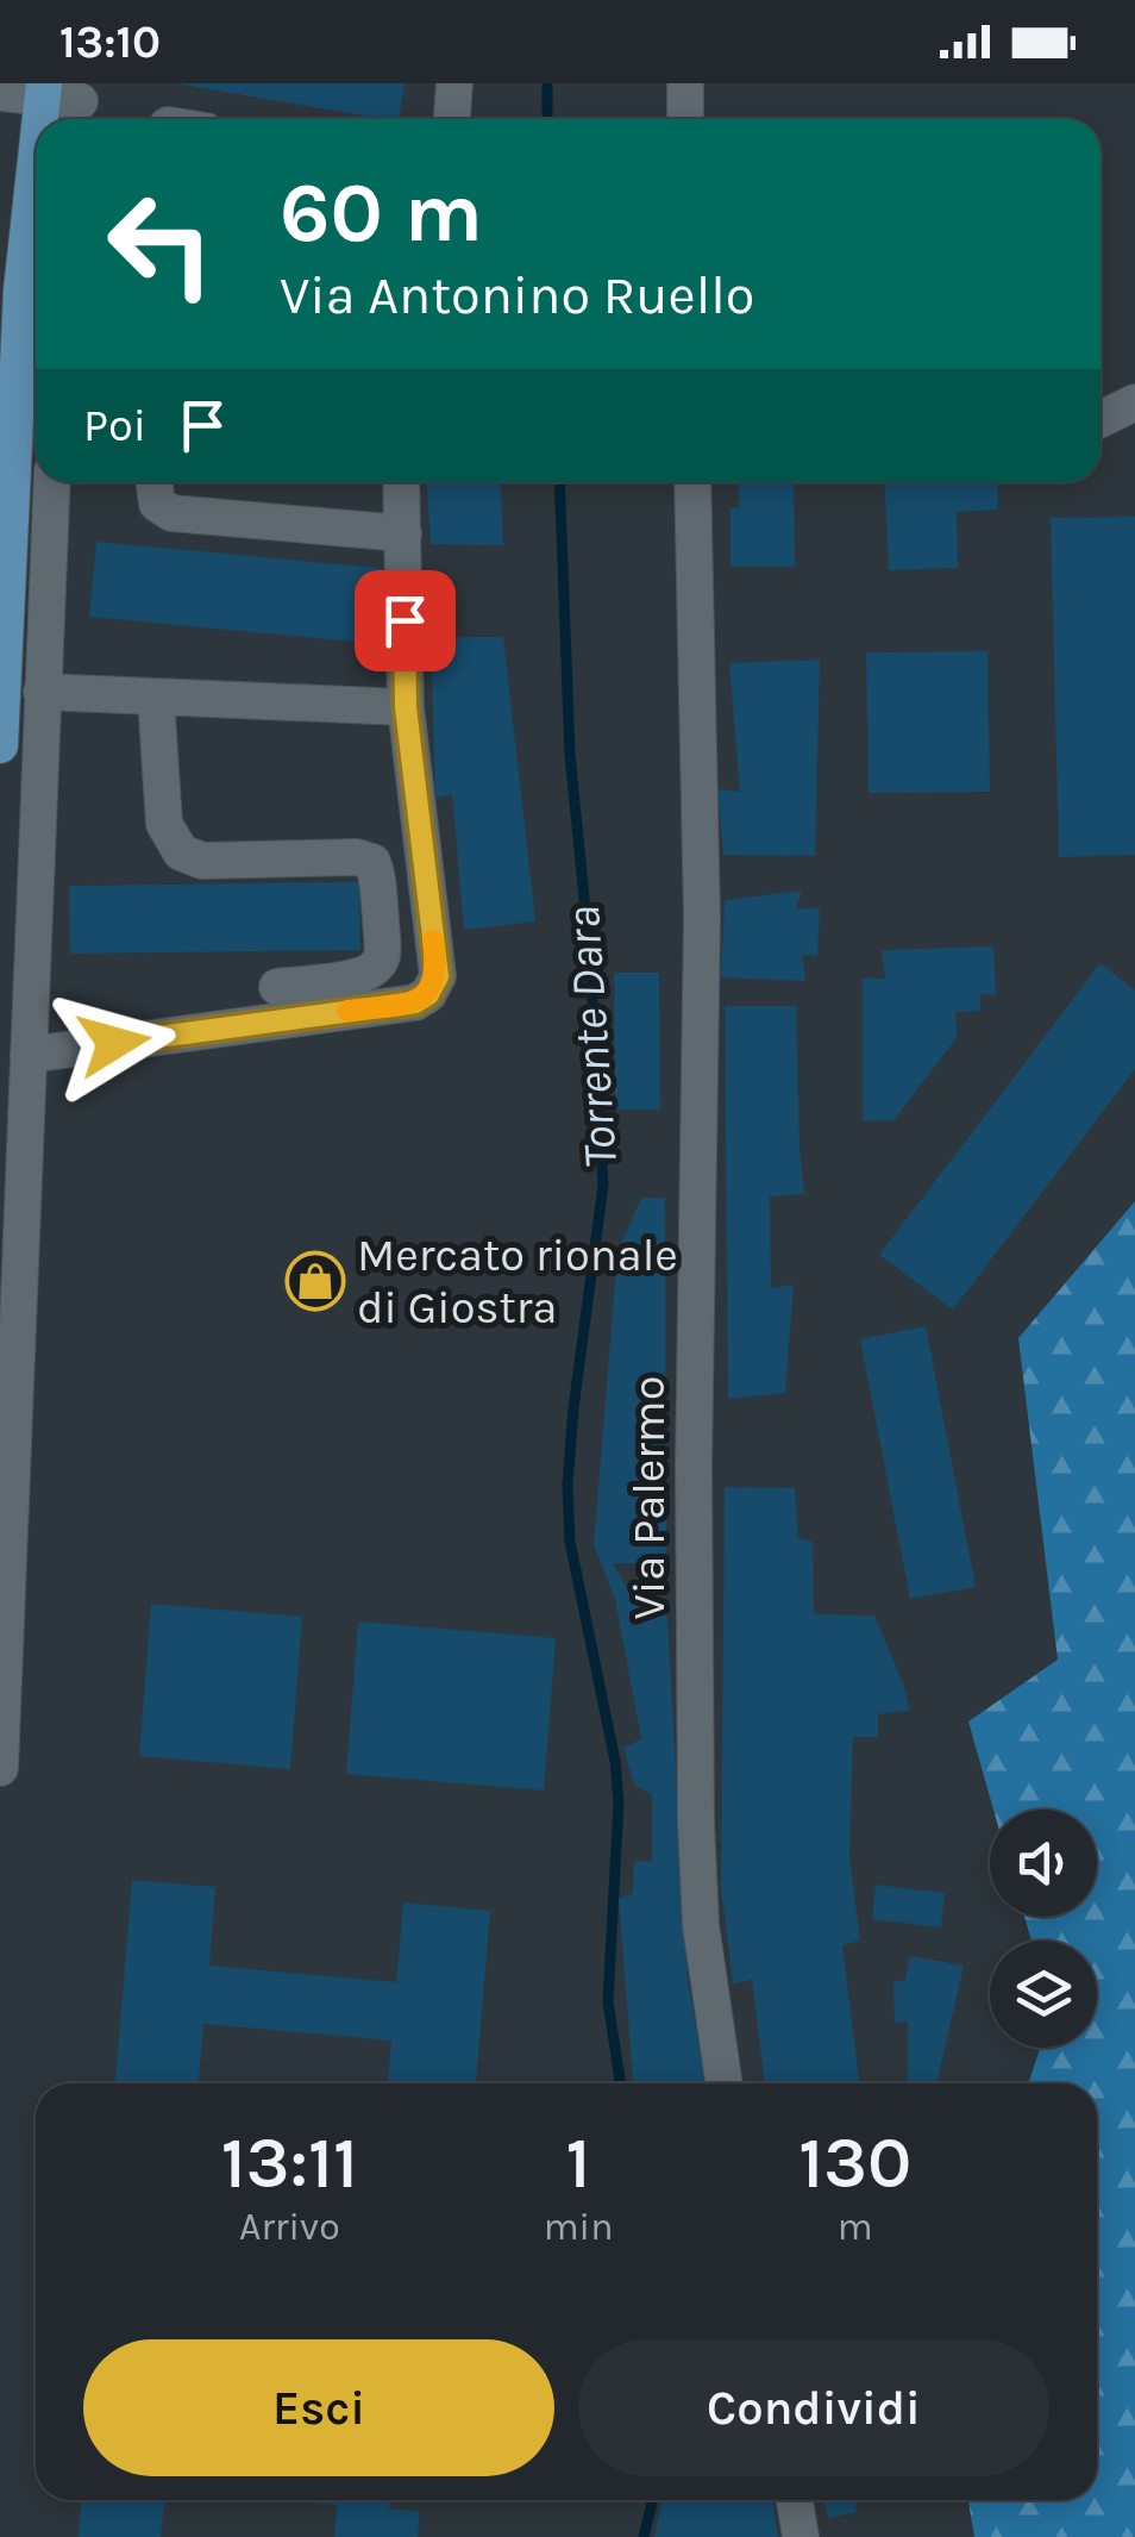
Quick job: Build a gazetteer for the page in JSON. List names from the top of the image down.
{
  "streets": {
    "street": ["Via Palermo"]
  },
  "water": ["Torrente Dara"],
  "places": {
    "shop": ["Mercato rionale di Giostra"]
  },
  "page": {
    "status": "13:10",
    "turn": ["60 m", "Via Antonino Ruello"],
    "then": "Poi",
    "eta": [
      "13:11",
      "Arrivo",
      "1",
      "min",
      "130",
      "m"
    ],
    "buttons": ["Esci", "Condividi"]
  }
}
